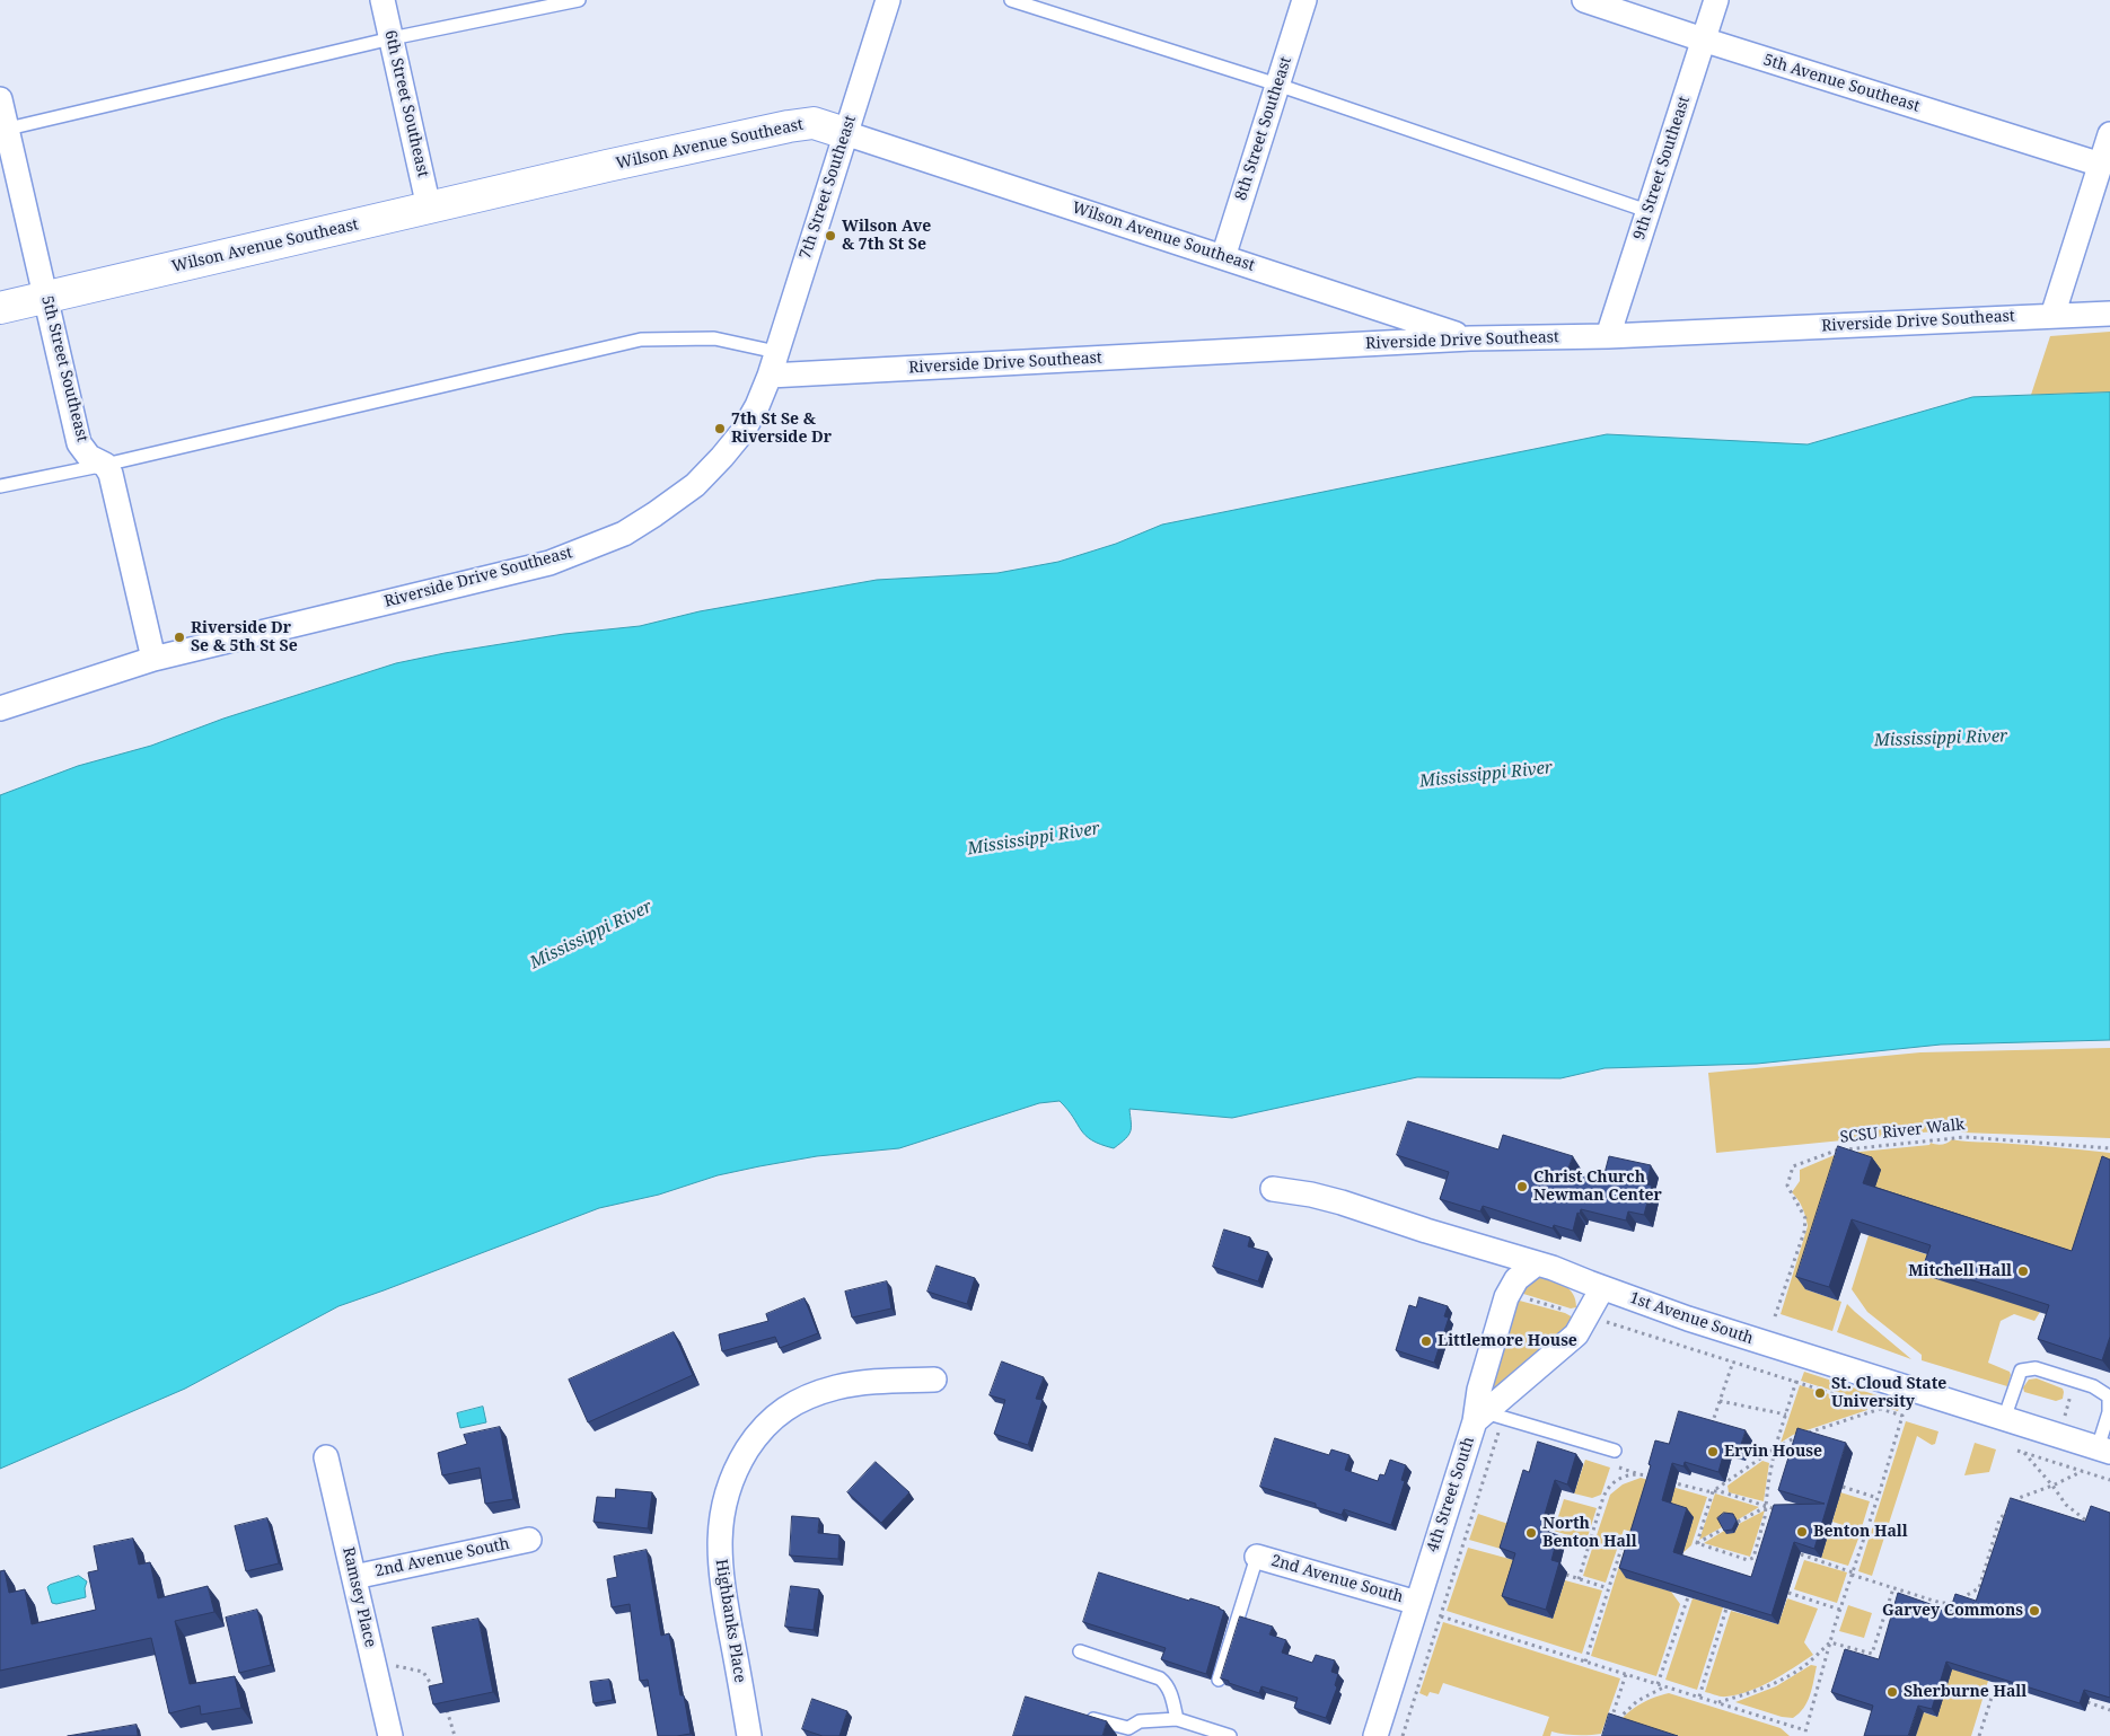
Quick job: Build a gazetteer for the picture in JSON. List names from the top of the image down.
{
  "streets": {
    "street": [
      "5th Avenue Southeast",
      "6th Street Southeast",
      "8th Street Southeast",
      "Wilson Avenue Southeast",
      "9th Street Southeast",
      "7th Street Southeast",
      "Riverside Drive Southeast",
      "5th Street Southeast",
      "1st Avenue South",
      "4th Street South",
      "2nd Avenue South",
      "Ramsey Place",
      "Highbanks Place"
    ],
    "path": ["SCSU River Walk"]
  },
  "crossings": [
    ["5th Avenue Southeast", "9th Street Southeast"],
    ["6th Street Southeast", "Wilson Avenue Southeast"],
    ["8th Street Southeast", "Wilson Avenue Southeast"],
    ["Wilson Avenue Southeast", "7th Street Southeast"],
    ["Wilson Avenue Southeast", "Riverside Drive Southeast"],
    ["Wilson Avenue Southeast", "5th Street Southeast"],
    ["9th Street Southeast", "Riverside Drive Southeast"],
    ["7th Street Southeast", "Riverside Drive Southeast"],
    ["1st Avenue South", "4th Street South"],
    ["4th Street South", "2nd Avenue South"],
    ["2nd Avenue South", "Ramsey Place"]
  ],
  "water": ["Mississippi River"],
  "places": [
    "Wilson Ave & 7th St Se",
    "7th St Se & Riverside Dr",
    "Riverside Dr Se & 5th St Se",
    "Christ Church Newman Center",
    "Mitchell Hall",
    "Littlemore House",
    "St. Cloud State University",
    "Ervin House",
    "Benton Hall",
    "North Benton Hall",
    "Garvey Commons",
    "Sherburne Hall"
  ]
}
